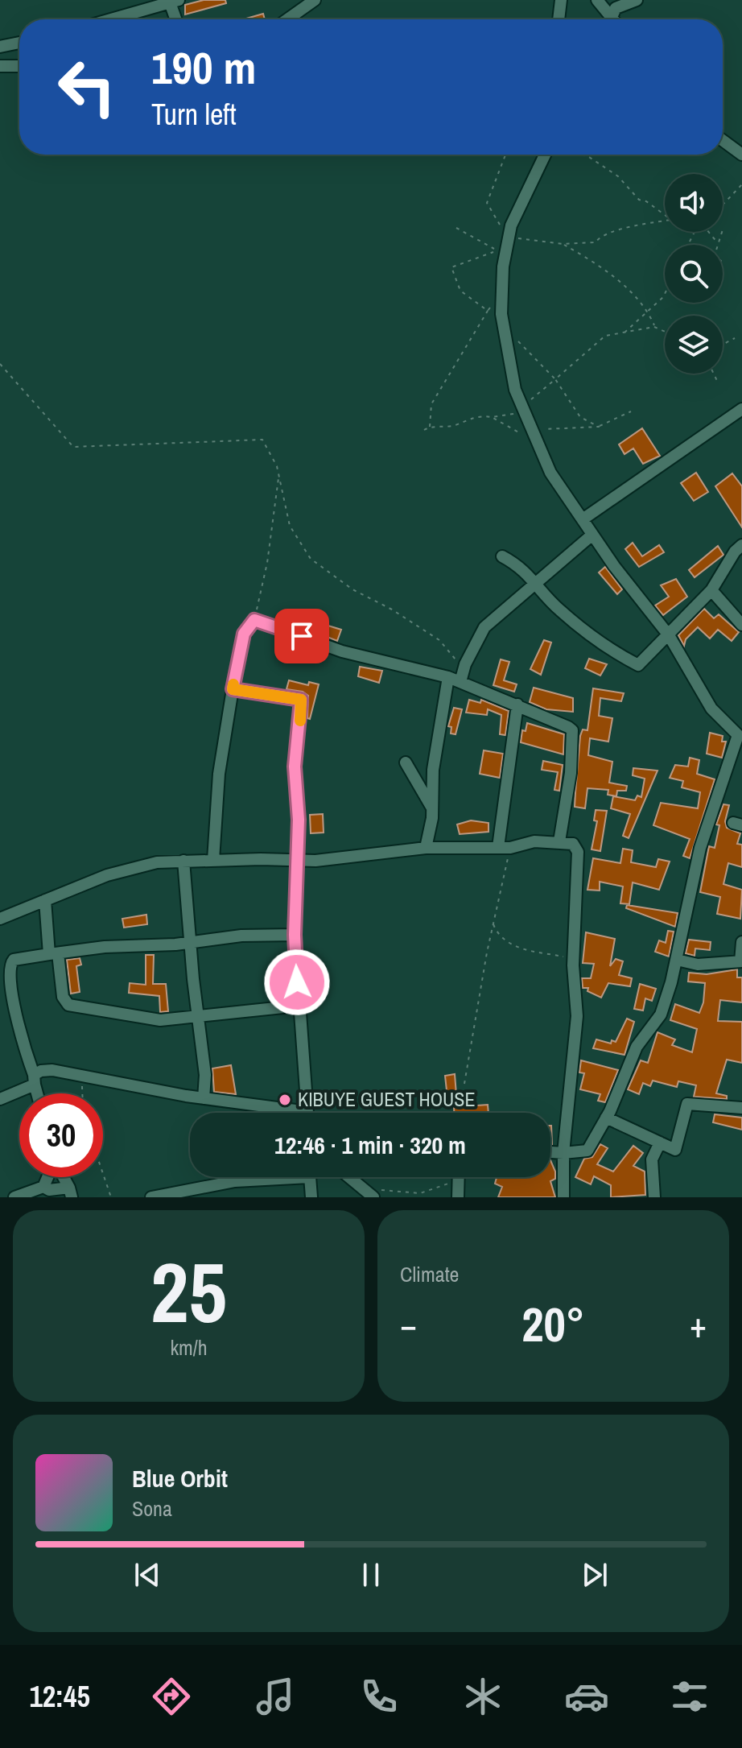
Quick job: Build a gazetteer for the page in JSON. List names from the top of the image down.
{
  "places": ["KIBUYE GUEST HOUSE"],
  "page": {
    "turn": ["190 m", "Turn left"],
    "limit": "30",
    "trip": "12:46 · 1 min · 320 m",
    "tile": [
      ["25", "km/h"],
      "Climate"
    ],
    "heat": ["−", "20°", "+"],
    "song": ["Blue Orbit", "Sona"],
    "tabs": "12:45"
  }
}
